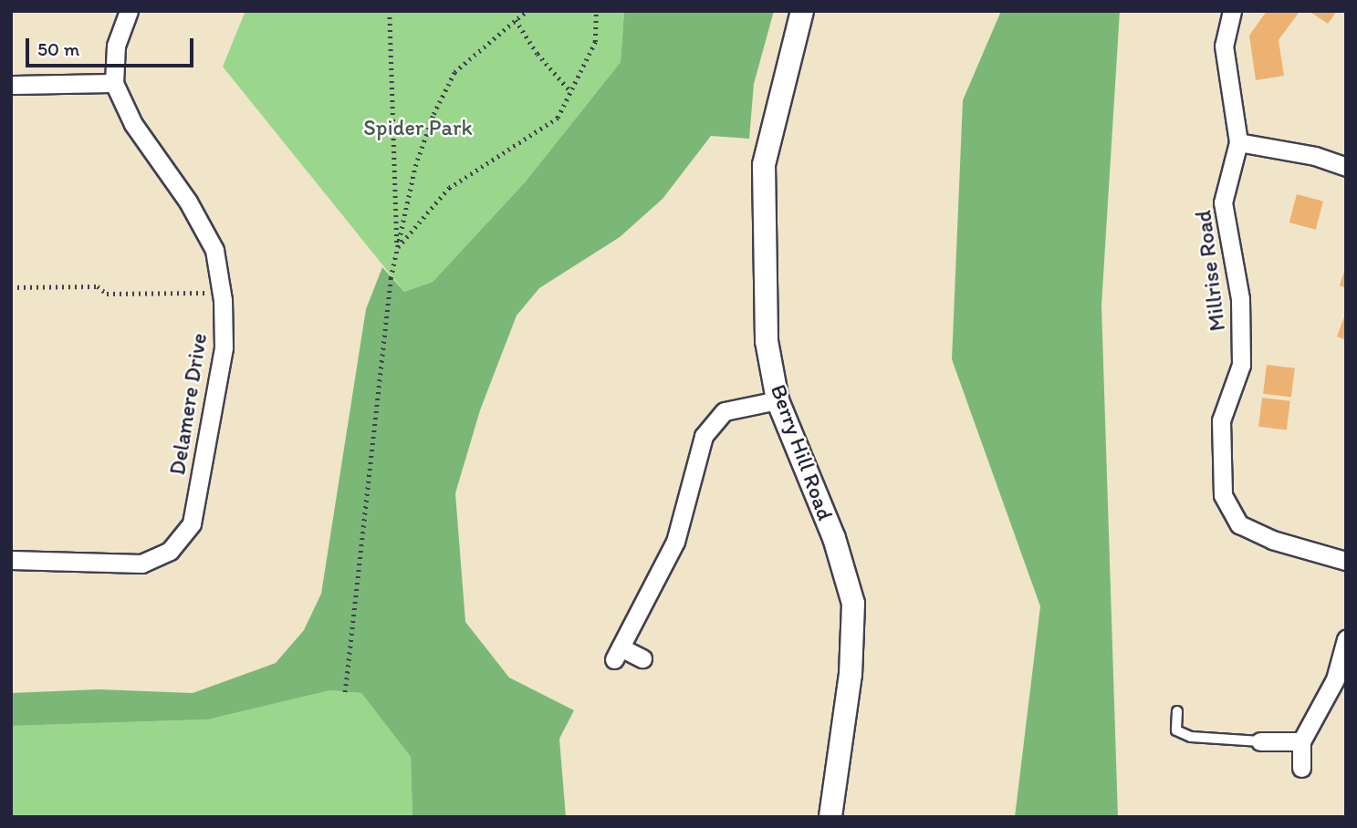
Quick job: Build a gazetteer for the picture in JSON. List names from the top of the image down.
{
  "streets": {
    "street": ["Millrise Road", "Delamere Drive", "Berry Hill Road"]
  },
  "parks": ["Spider Park"],
  "scale_bar": "50 m"
}
